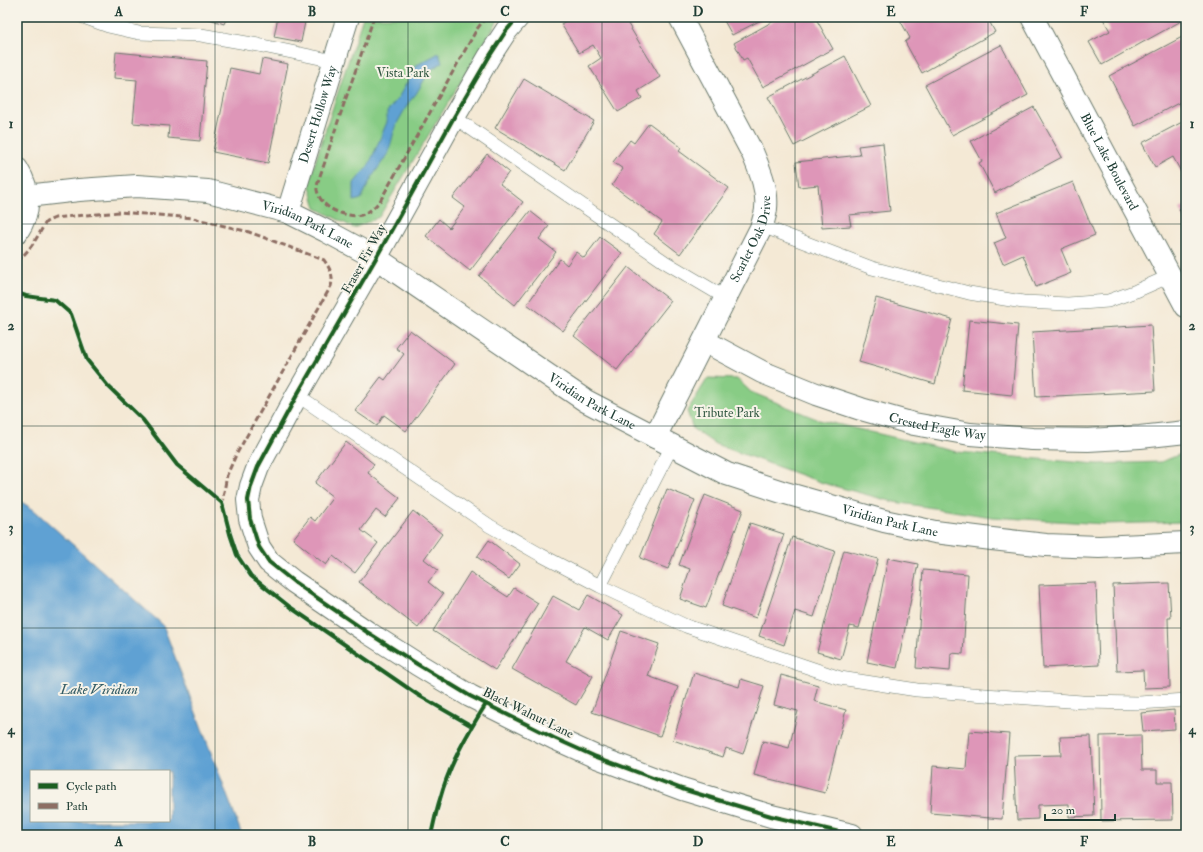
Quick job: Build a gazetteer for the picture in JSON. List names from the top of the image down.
{
  "streets": {
    "street": [
      "Desert Hollow Way",
      "Blue Lake Boulevard",
      "Viridian Park Lane",
      "Scarlet Oak Drive",
      "Fraser Fir Way",
      "Crested Eagle Way",
      "Black Walnut Lane"
    ]
  },
  "crossings": [
    ["Desert Hollow Way", "Viridian Park Lane"],
    ["Viridian Park Lane", "Scarlet Oak Drive"],
    ["Viridian Park Lane", "Fraser Fir Way"],
    ["Scarlet Oak Drive", "Crested Eagle Way"],
    ["Fraser Fir Way", "Black Walnut Lane"]
  ],
  "water": ["Lake Viridian"],
  "parks": ["Vista Park", "Tribute Park"],
  "legend": ["Cycle path", "Path"],
  "scale_bar": "20 m",
  "grid": {
    "columns": [
      "A",
      "B",
      "C",
      "D",
      "E",
      "F"
    ],
    "rows": [
      "1",
      "2",
      "3",
      "4"
    ]
  }
}
